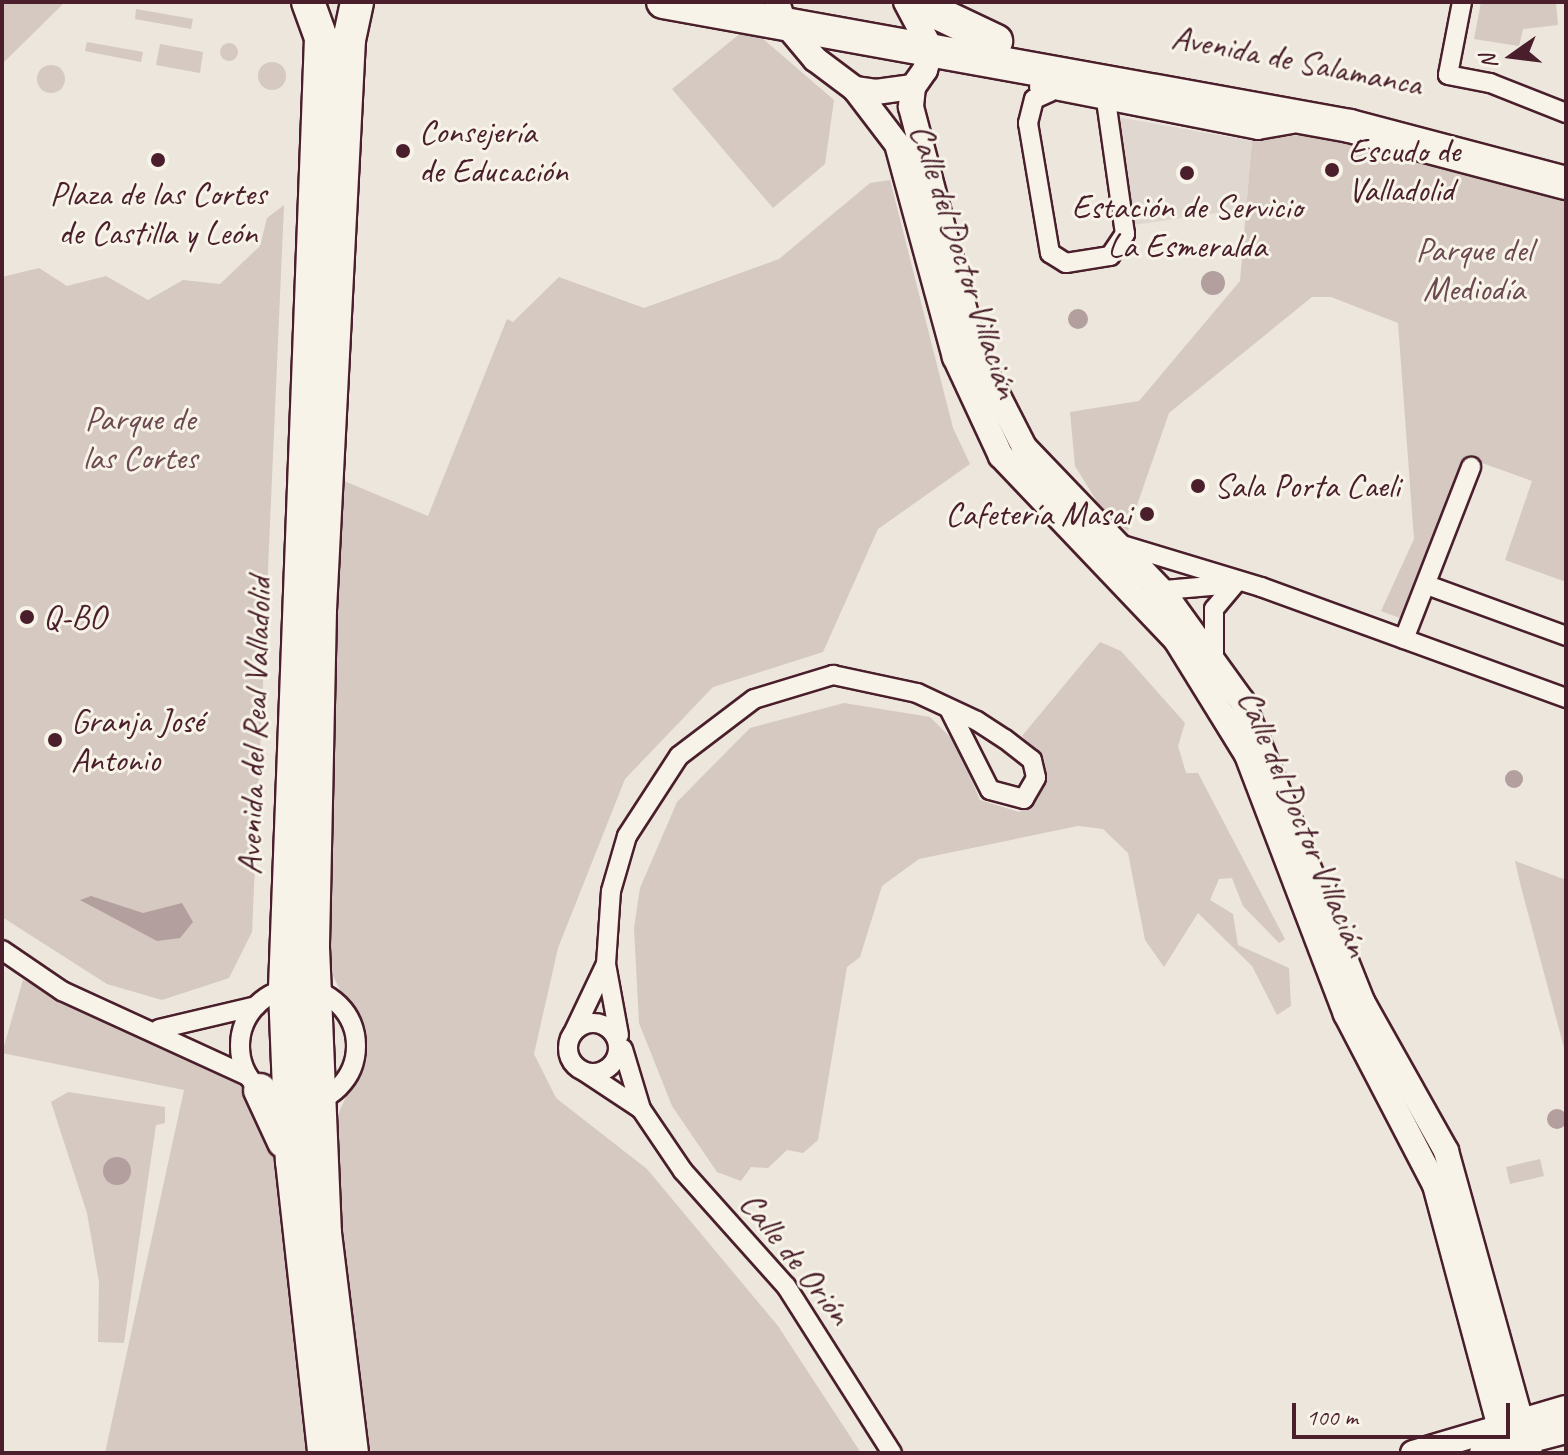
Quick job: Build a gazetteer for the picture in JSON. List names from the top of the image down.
{
  "streets": {
    "highway": ["Avenida de Salamanca", "Avenida del Real Valladolid"],
    "street": ["Calle del Doctor Villacián", "Calle de Orión"]
  },
  "crossings": [
    ["Avenida de Salamanca", "Calle del Doctor Villacián"]
  ],
  "parks": ["Parque del Mediodía", "Parque de las Cortes"],
  "places": [
    "Consejería de Educación",
    "Plaza de las Cortes de Castilla y León",
    "Escudo de Valladolid",
    "Estación de Servicio La Esmeralda",
    "Sala Porta Caeli",
    "Cafetería Masai",
    "Q-BO",
    "Granja José Antonio"
  ],
  "scale_bar": "100 m",
  "north": "left"
}
